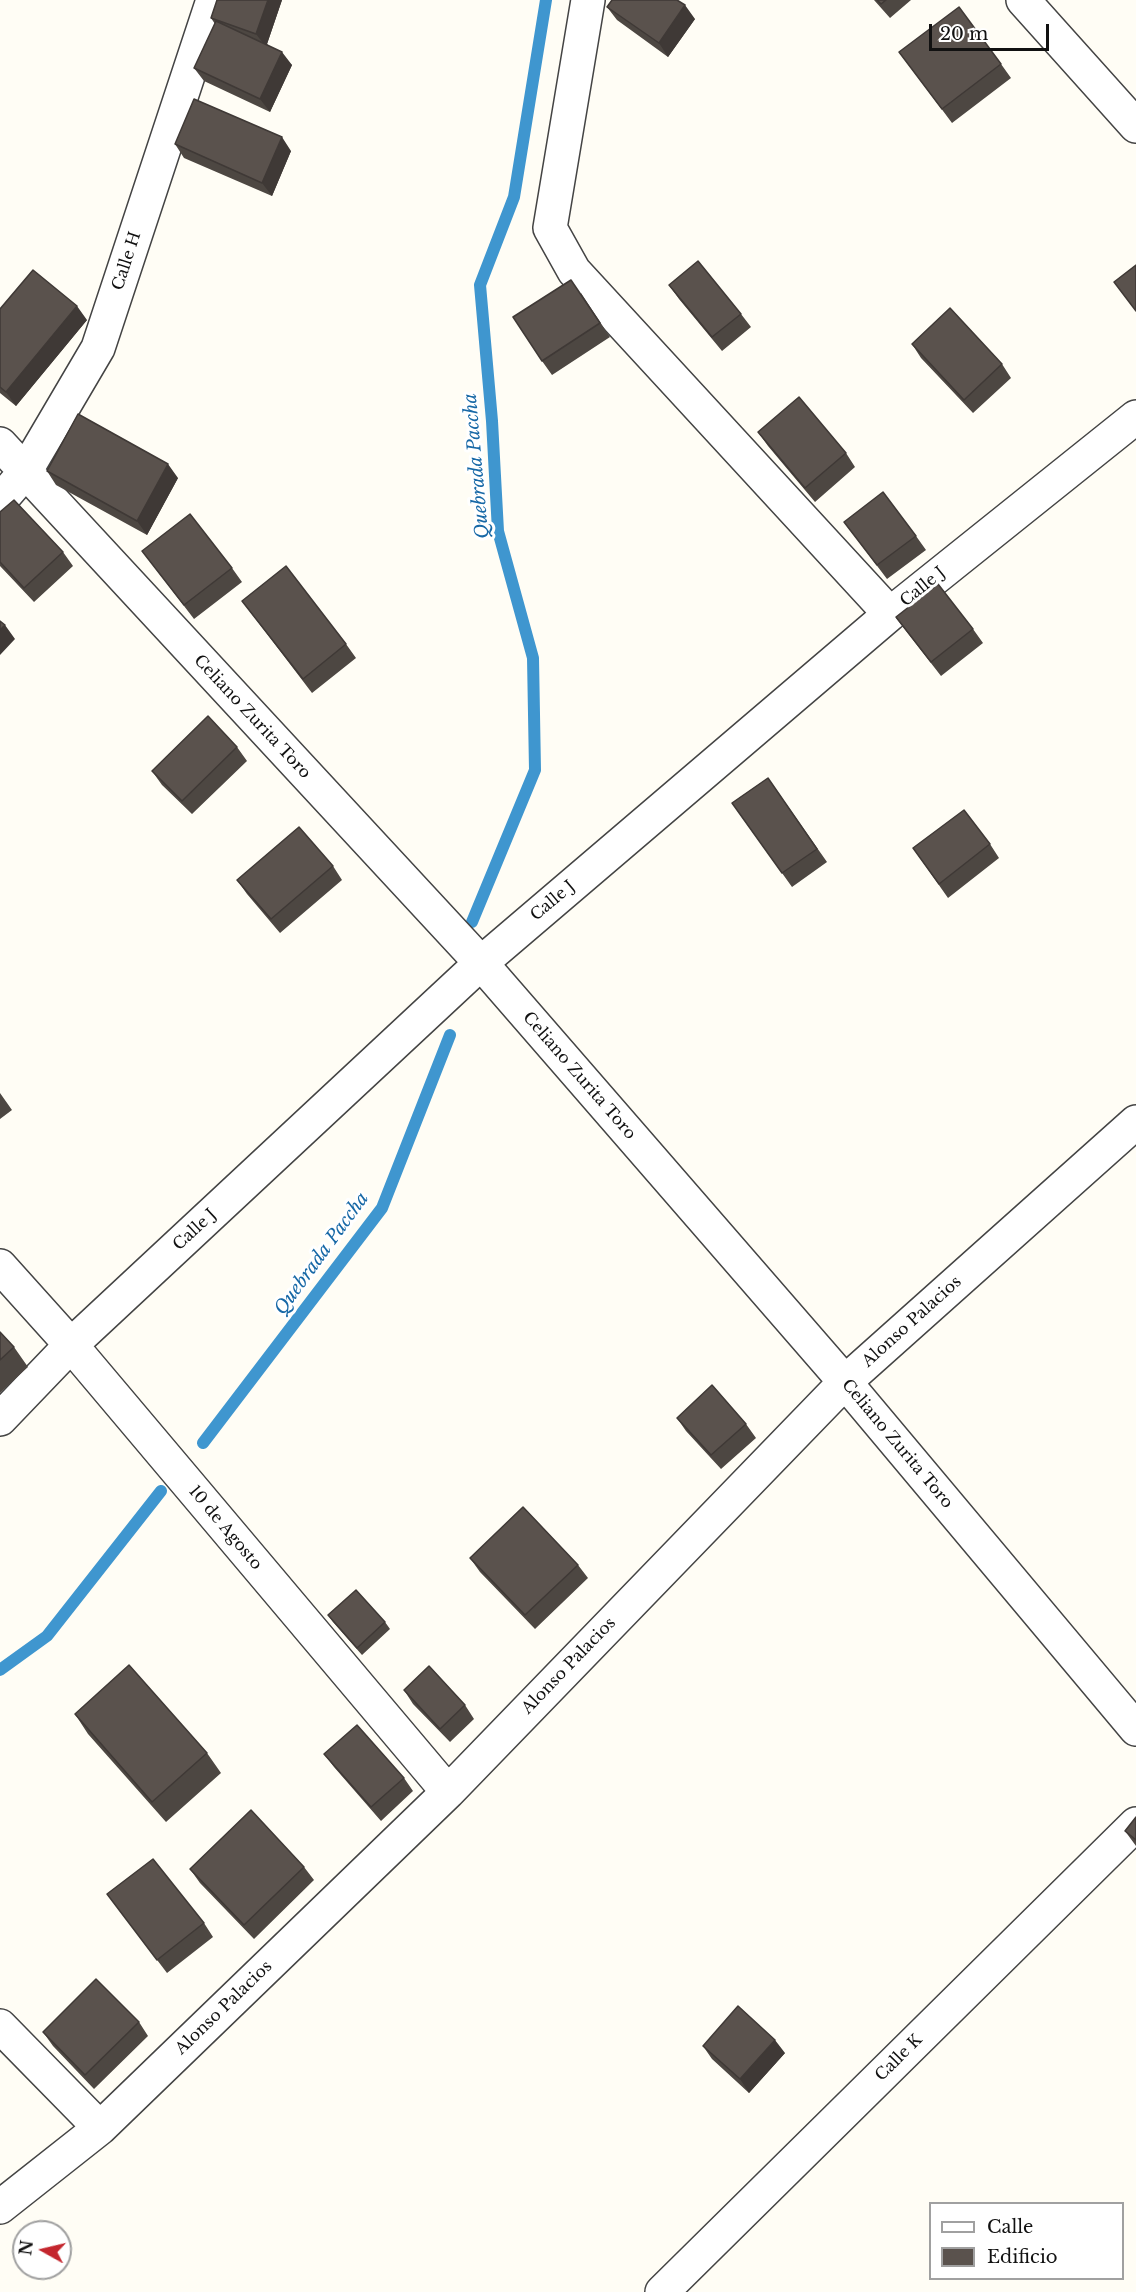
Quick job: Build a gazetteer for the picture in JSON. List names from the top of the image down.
{
  "streets": {
    "street": [
      "Calle H",
      "Calle J",
      "Celiano Zurita Toro",
      "Alonso Palacios",
      "10 de Agosto",
      "Calle K"
    ]
  },
  "crossings": [
    ["Calle H", "Celiano Zurita Toro"],
    ["Calle J", "Celiano Zurita Toro"],
    ["Calle J", "10 de Agosto"],
    ["Celiano Zurita Toro", "Alonso Palacios"],
    ["Alonso Palacios", "10 de Agosto"]
  ],
  "water": ["Quebrada Paccha"],
  "legend": ["Calle", "Edificio"],
  "scale_bar": "20 m",
  "north": "left"
}
